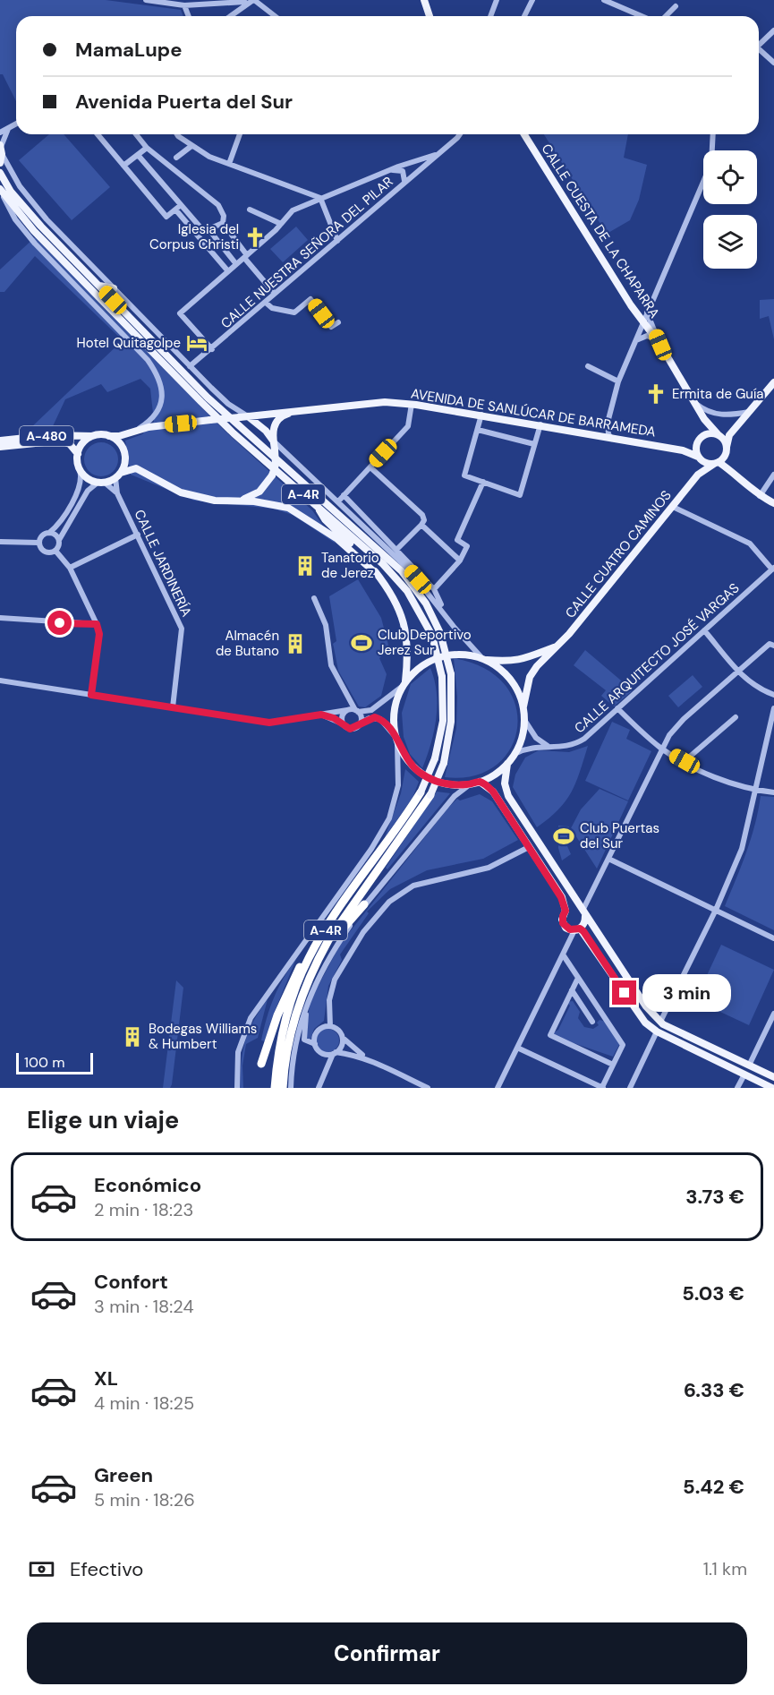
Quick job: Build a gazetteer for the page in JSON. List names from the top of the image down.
{
  "streets": {
    "highway": ["A-4R"],
    "main road": [
      "CALLE CUESTA DE LA CHAPARRA",
      "AVENIDA DE SANLÚCAR DE BARRAMEDA",
      "A-480",
      "CALLE CUATRO CAMINOS"
    ],
    "street": ["CALLE NUESTRA SEÑORA DEL PILAR", "CALLE JARDINERÍA", "CALLE ARQUITECTO JOSÉ VARGAS"]
  },
  "crossings": [
    ["CALLE CUESTA DE LA CHAPARRA", "AVENIDA DE SANLÚCAR DE BARRAMEDA"],
    ["CALLE CUESTA DE LA CHAPARRA", "CALLE CUATRO CAMINOS"],
    ["AVENIDA DE SANLÚCAR DE BARRAMEDA", "A-480"],
    ["AVENIDA DE SANLÚCAR DE BARRAMEDA", "CALLE CUATRO CAMINOS"],
    ["AVENIDA DE SANLÚCAR DE BARRAMEDA", "CALLE JARDINERÍA"],
    ["A-480", "CALLE JARDINERÍA"],
    ["CALLE CUATRO CAMINOS", "CALLE ARQUITECTO JOSÉ VARGAS"]
  ],
  "places": {
    "church": ["Iglesia del Corpus Christi", "Ermita de Guía"],
    "hotel": ["Hotel Quitagolpe"],
    "building": ["Tanatorio de Jerez", "Almacén de Butano", "Bodegas Williams & Humbert"],
    "sports": ["Club Deportivo Jerez Sur", "Club Puertas del Sur"]
  },
  "scale_bar": "100 m",
  "page": {
    "banner": ["MamaLupe", "Avenida Puerta del Sur"],
    "bubble": "3 min",
    "scale": "100 m",
    "heading": "Elige un viaje",
    "list": [
      {
        "name": "Económico",
        "note": "2 min · 18:23",
        "value": "3.73 €"
      },
      {
        "name": "Confort",
        "note": "3 min · 18:24",
        "value": "5.03 €"
      },
      {
        "name": "XL",
        "note": "4 min · 18:25",
        "value": "6.33 €"
      },
      {
        "name": "Green",
        "note": "5 min · 18:26",
        "value": "5.42 €"
      }
    ],
    "pay": ["Efectivo", "1.1 km"],
    "buttons": "Confirmar"
  }
}
